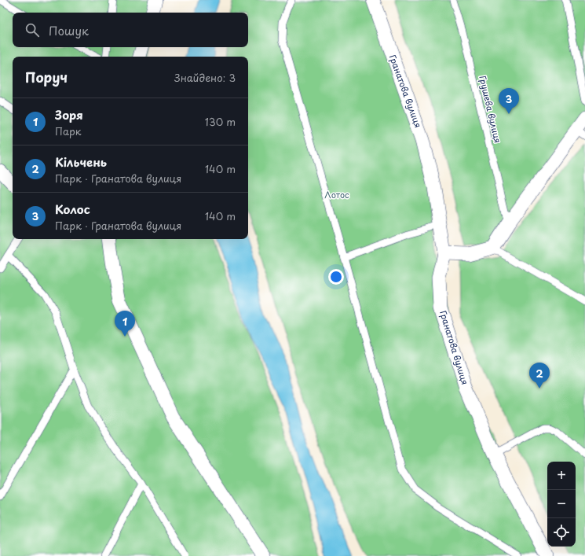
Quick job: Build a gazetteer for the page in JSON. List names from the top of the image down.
{
  "streets": {
    "street": ["Гранатова вулиця"],
    "lane": ["Грушева вулиця"]
  },
  "parks": ["Лотос"],
  "page": {
    "search": "Пошук",
    "heading": ["Поруч", "Знайдено: 3"],
    "pins": ["3", "1", "2"],
    "list": [
      {
        "mark": "1",
        "name": "Зоря",
        "note": "Парк",
        "value": "130 m"
      },
      {
        "mark": "2",
        "name": "Кільчень",
        "note": "Парк · Гранатова вулиця",
        "value": "140 m"
      },
      {
        "mark": "3",
        "name": "Колос",
        "note": "Парк · Гранатова вулиця",
        "value": "140 m"
      }
    ],
    "map_buttons": ["+", "−"]
  }
}
